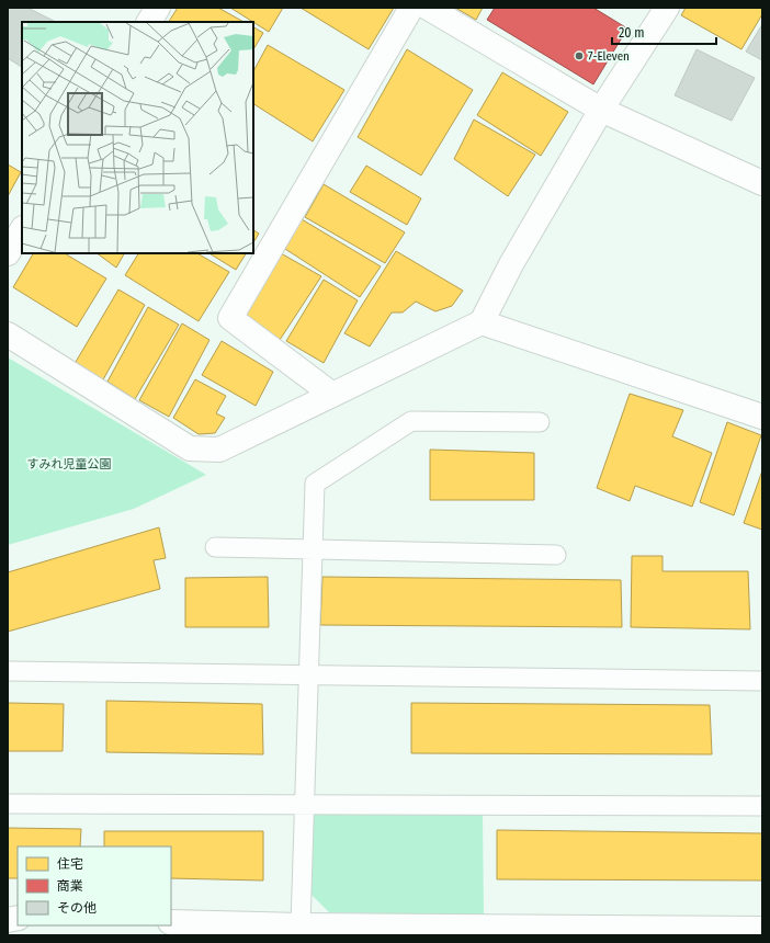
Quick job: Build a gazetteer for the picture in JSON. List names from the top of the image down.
{
  "parks": ["すみれ児童公園"],
  "places": ["7-Eleven"],
  "legend": ["住宅", "商業", "その他"],
  "scale_bar": "20 m"
}
